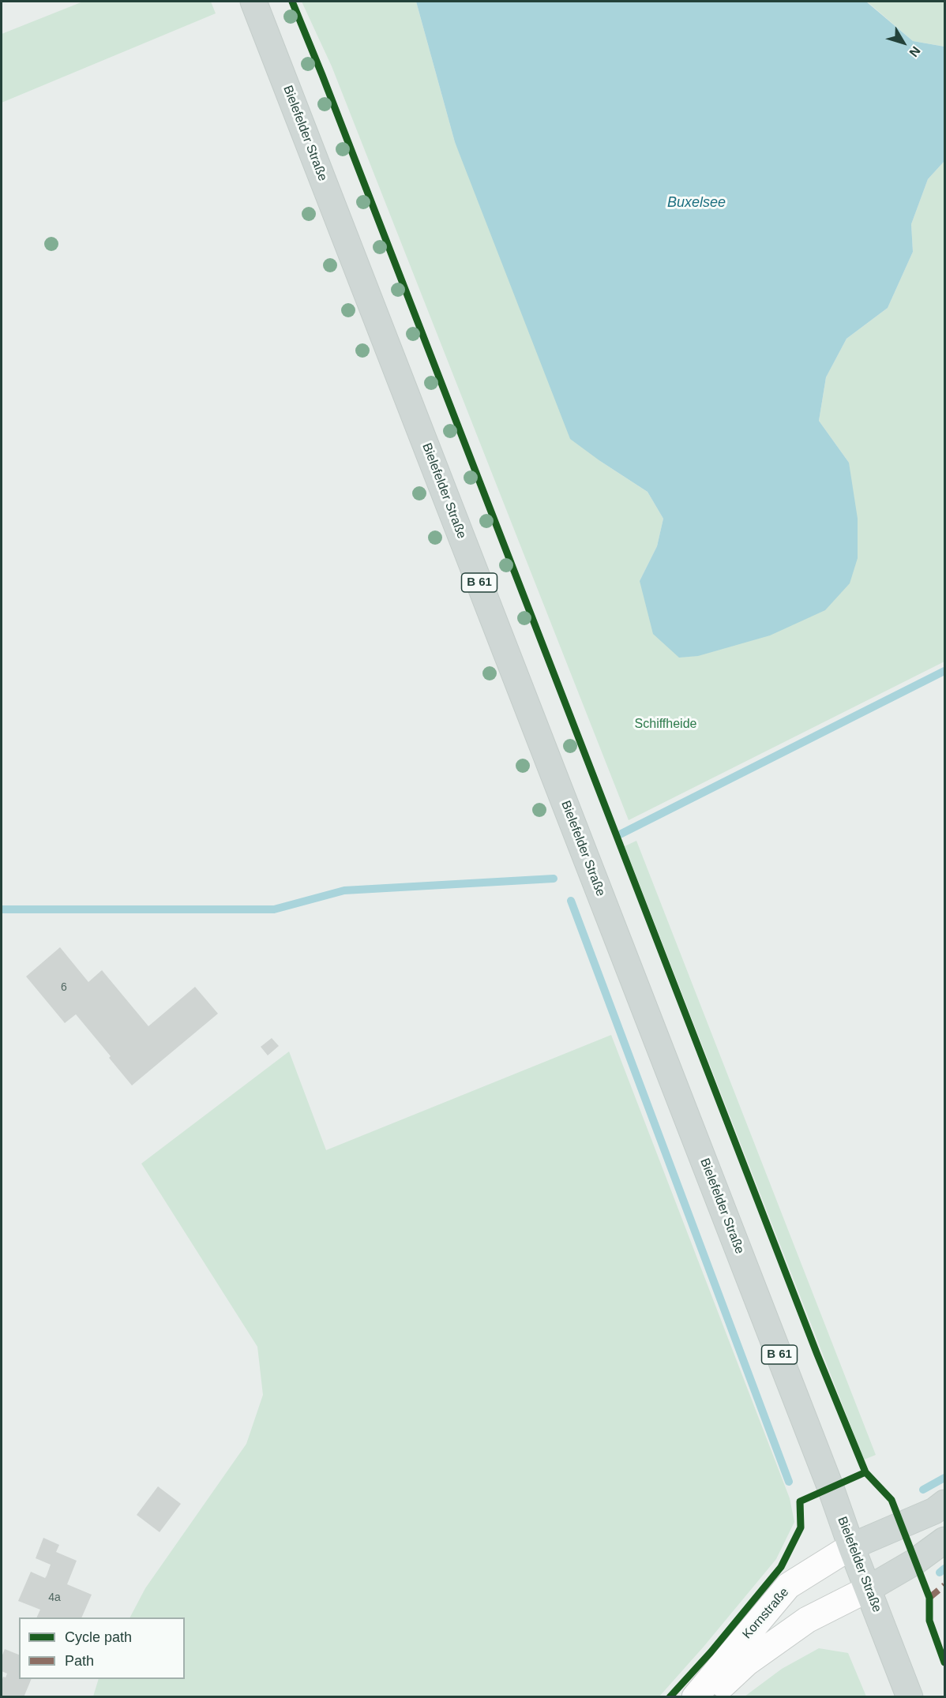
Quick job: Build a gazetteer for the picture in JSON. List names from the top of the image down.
{
  "streets": {
    "main road": ["Bielefelder Straße", "B 61"],
    "street": ["Kornstraße"]
  },
  "crossings": [
    ["Bielefelder Straße", "Kornstraße"]
  ],
  "water": ["Buxelsee"],
  "parks": ["Schiffheide"],
  "house_numbers": ["6", "4a"],
  "legend": ["Cycle path", "Path"],
  "north": "bottom right"
}
